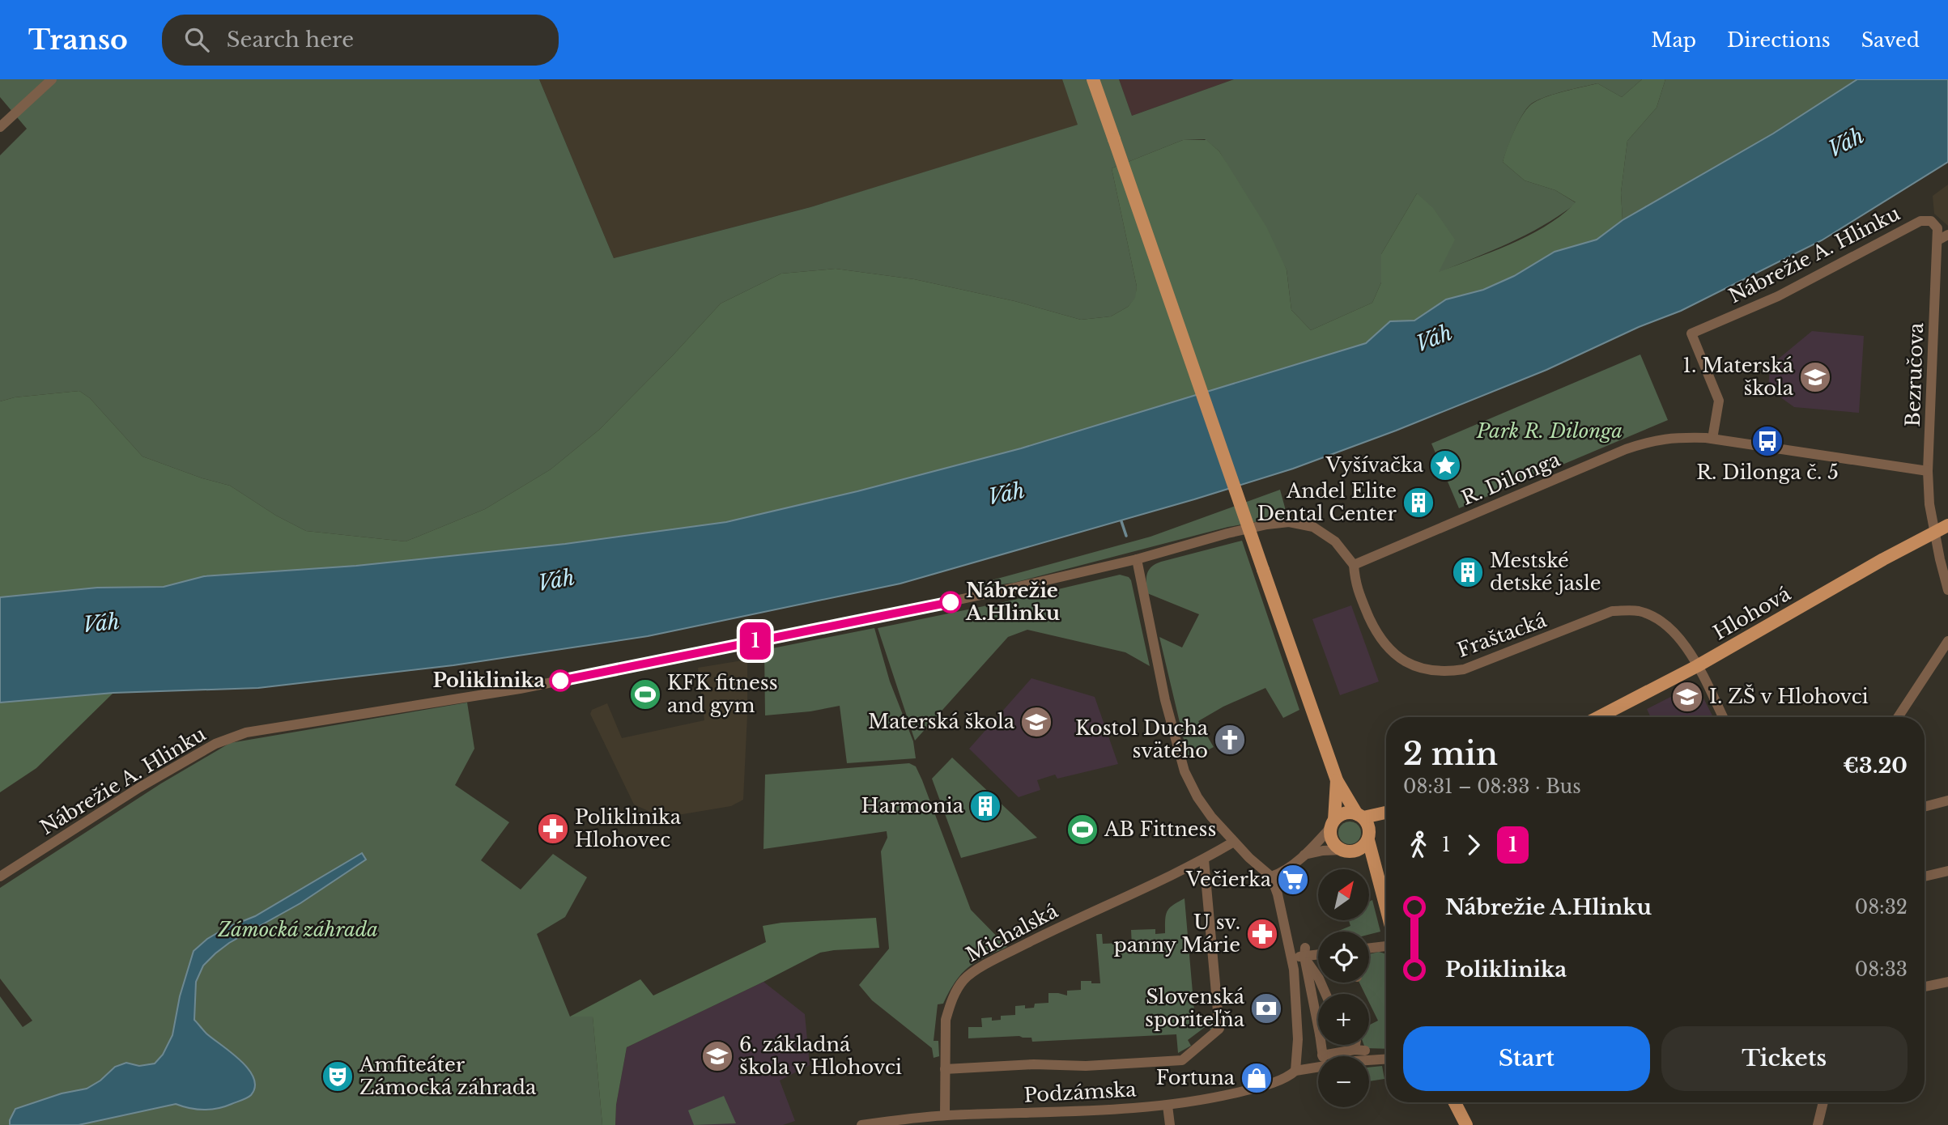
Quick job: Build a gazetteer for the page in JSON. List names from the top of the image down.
{
  "streets": {
    "main road": ["Hlohová"],
    "street": [
      "Nábrežie A. Hlinku",
      "Bezručova",
      "R. Dilonga",
      "Fraštacká",
      "Michalská",
      "Podzámska"
    ]
  },
  "crossings": [
    ["Nábrežie A. Hlinku", "Bezručova"],
    ["Nábrežie A. Hlinku", "R. Dilonga"],
    ["Nábrežie A. Hlinku", "Fraštacká"],
    ["Bezručova", "R. Dilonga"],
    ["Bezručova", "Hlohová"],
    ["R. Dilonga", "Fraštacká"],
    ["Hlohová", "Fraštacká"],
    ["Michalská", "Podzámska"]
  ],
  "water": ["Váh"],
  "parks": ["Park R. Dilonga", "Zámocká záhrada"],
  "places": {
    "school or university": [
      "1. Materská škola",
      "I. ZŠ v Hlohovci",
      "Materská škola",
      "6. základná škola v Hlohovci"
    ],
    "bus stop": ["R. Dilonga č. 5"],
    "place": ["Vyšívačka"],
    "building": ["Andel Elite Dental Center", "Mestské detské jasle", "Harmonia"],
    "other": ["Nábrežie A.Hlinku", "Poliklinika"],
    "sports": ["KFK fitness and gym", "AB Fittness"],
    "church": ["Kostol Ducha svätého"],
    "pharmacy": ["Poliklinika Hlohovec", "U sv. panny Márie"],
    "supermarket": ["Večierka"],
    "bank": ["Slovenská sporiteľňa"],
    "theatre": ["Amfiteáter Zámocká záhrada"],
    "shop": ["Fortuna"]
  },
  "lines": ["bus line 1"],
  "north": "top right",
  "page": {
    "header": "Transo",
    "search": "Search here",
    "nav": ["Map", "Directions", "Saved"],
    "on_map": "1",
    "heading": ["2 min", "08:31 – 08:33 · Bus", "€3.20"],
    "legs": ["1", "1"],
    "map_buttons": ["+", "−"],
    "list": [
      {
        "name": "Nábrežie A.Hlinku",
        "value": "08:32"
      },
      {
        "name": "Poliklinika",
        "value": "08:33"
      }
    ],
    "buttons": ["Start", "Tickets"]
  }
}
